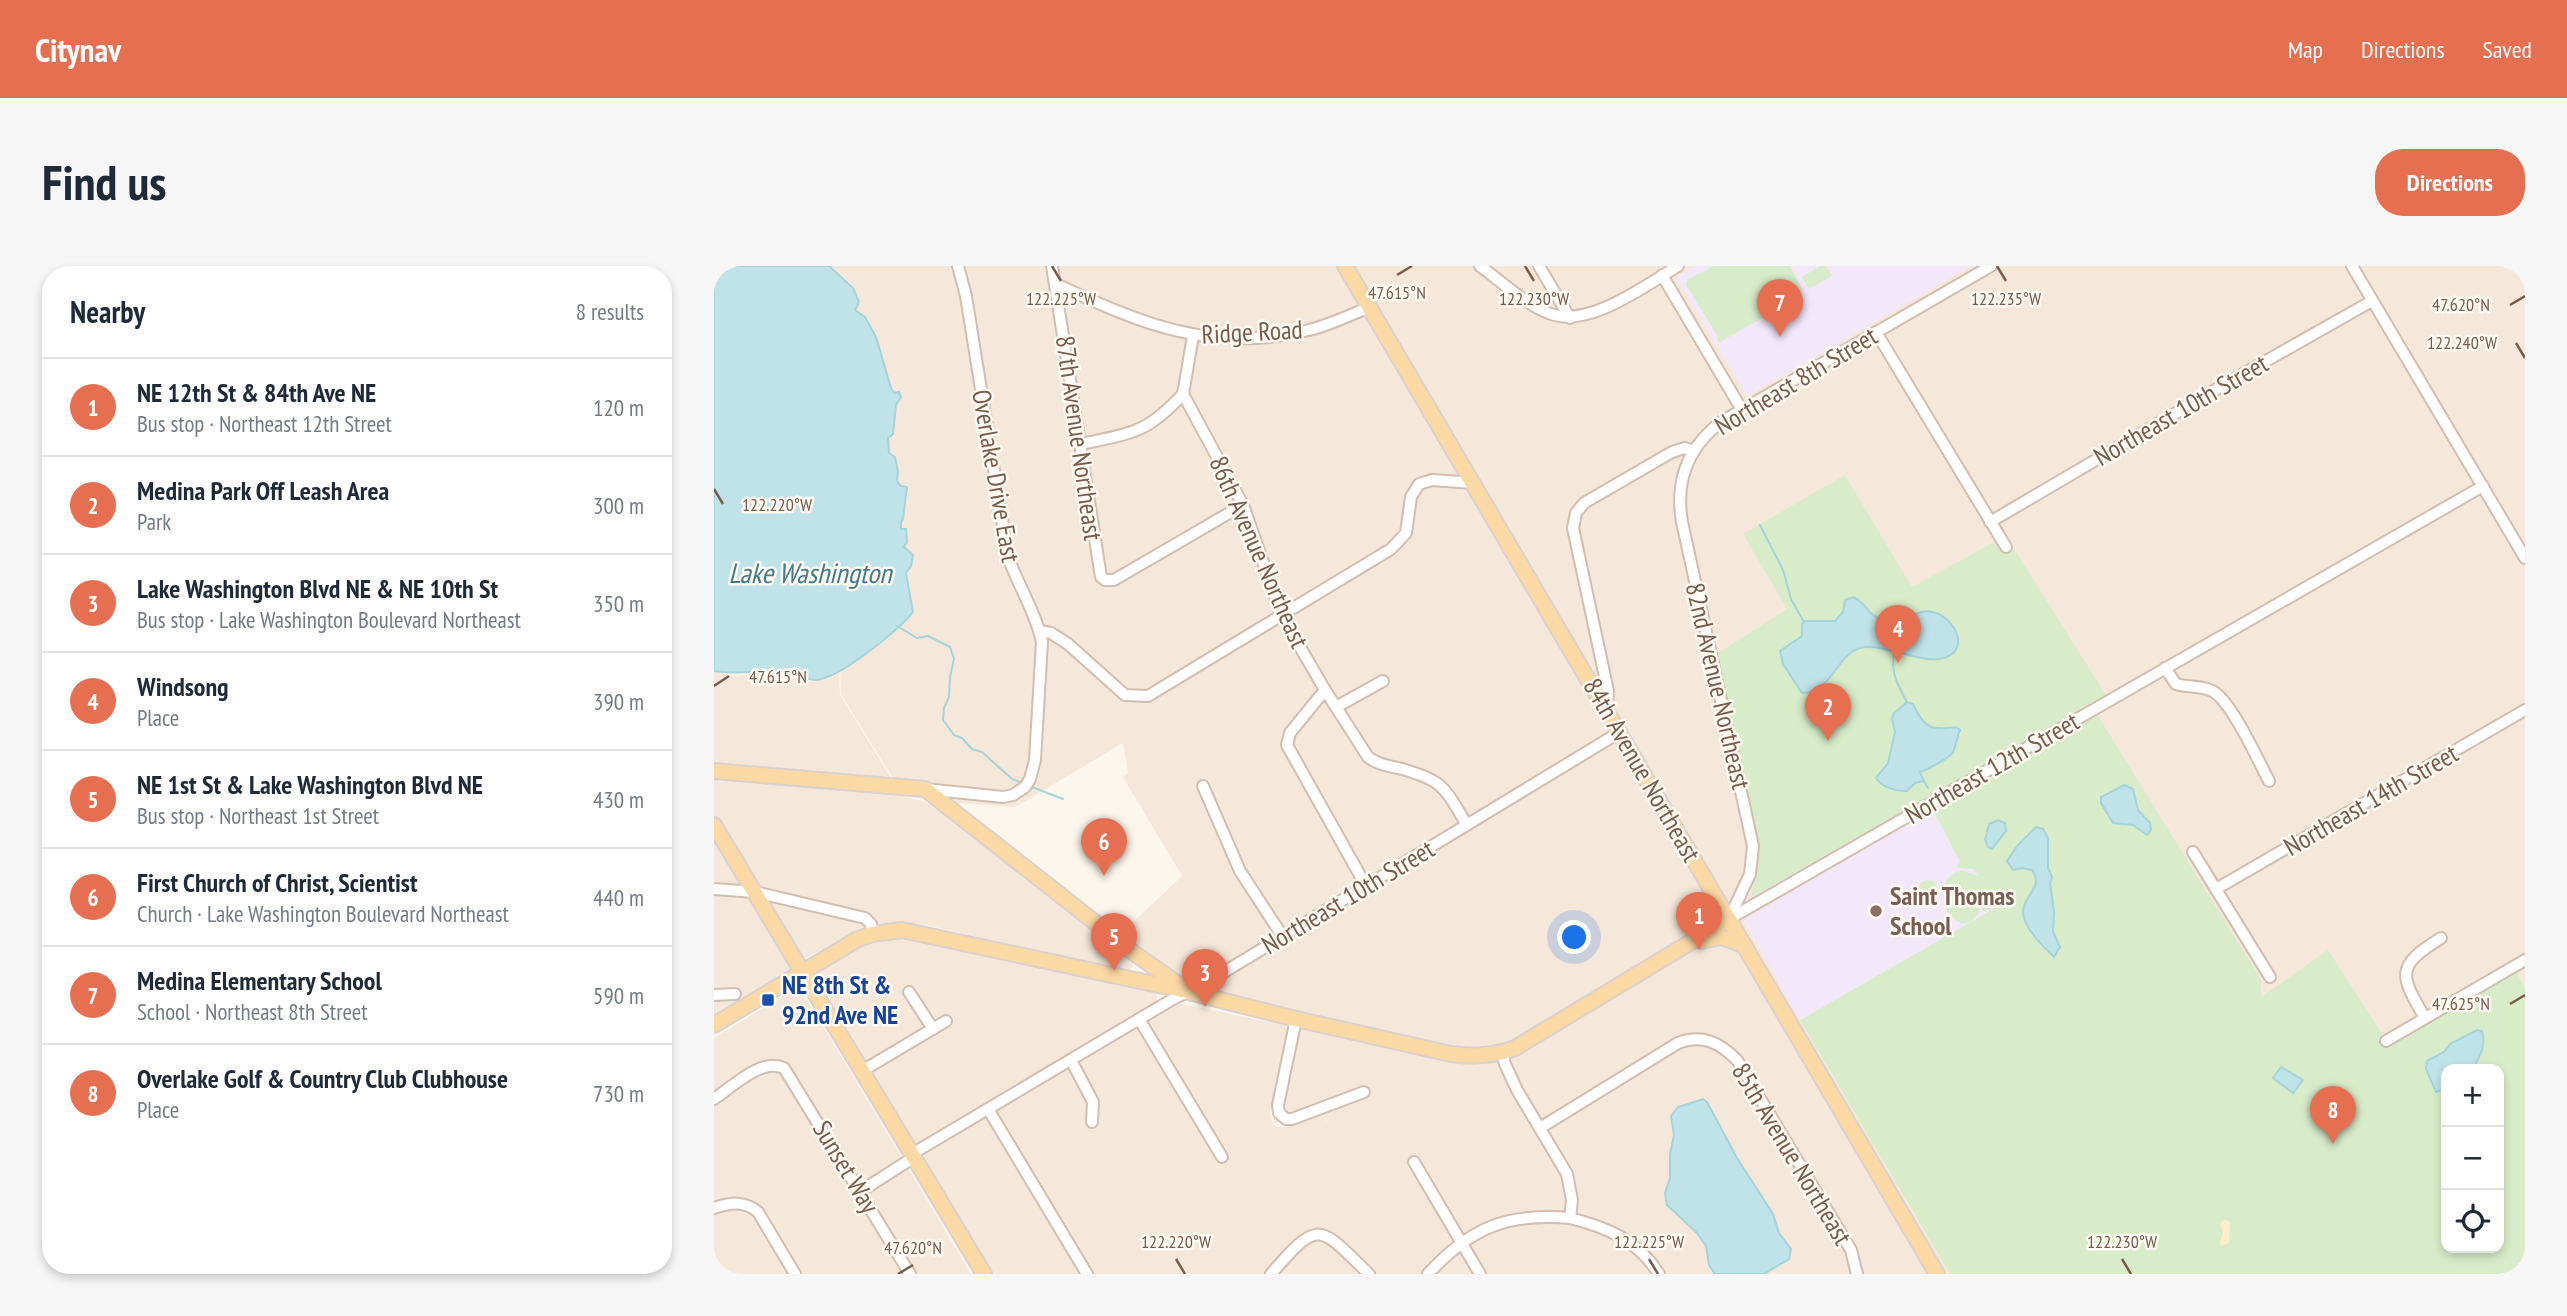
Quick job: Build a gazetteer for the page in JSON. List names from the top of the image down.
{
  "streets": {
    "main road": ["Northeast 12th Street", "84th Avenue Northeast"],
    "street": [
      "Ridge Road",
      "Northeast 8th Street",
      "Northeast 10th Street",
      "87th Avenue Northeast",
      "Overlake Drive East",
      "86th Avenue Northeast",
      "82nd Avenue Northeast",
      "Northeast 14th Street",
      "85th Avenue Northeast",
      "Sunset Way"
    ]
  },
  "crossings": [
    ["Ridge Road", "87th Avenue Northeast"],
    ["Ridge Road", "84th Avenue Northeast"],
    ["Northeast 8th Street", "82nd Avenue Northeast"],
    ["Northeast 8th Street", "84th Avenue Northeast"],
    ["Northeast 10th Street", "86th Avenue Northeast"],
    ["Northeast 10th Street", "Northeast 12th Street"],
    ["Northeast 10th Street", "84th Avenue Northeast"],
    ["Northeast 10th Street", "Sunset Way"],
    ["87th Avenue Northeast", "86th Avenue Northeast"],
    ["82nd Avenue Northeast", "Northeast 12th Street"],
    ["82nd Avenue Northeast", "84th Avenue Northeast"],
    ["Northeast 12th Street", "84th Avenue Northeast"]
  ],
  "water": ["Lake Washington"],
  "places": {
    "other": ["Saint Thomas School"],
    "transit": ["NE 8th St & 92nd Ave NE"]
  },
  "page": {
    "header": "Citynav",
    "nav": ["Map", "Directions", "Saved"],
    "buttons": "Directions",
    "title": "Find us",
    "heading": ["Nearby", "8 results"],
    "pins": [
      "7",
      "4",
      "2",
      "6",
      "1",
      "5",
      "3",
      "8"
    ],
    "list": [
      {
        "mark": "1",
        "name": "NE 12th St & 84th Ave NE",
        "note": "Bus stop · Northeast 12th Street",
        "value": "120 m"
      },
      {
        "mark": "2",
        "name": "Medina Park Off Leash Area",
        "note": "Park",
        "value": "300 m"
      },
      {
        "mark": "3",
        "name": "Lake Washington Blvd NE & NE 10th St",
        "note": "Bus stop · Lake Washington Boulevard Northeast",
        "value": "350 m"
      },
      {
        "mark": "4",
        "name": "Windsong",
        "note": "Place",
        "value": "390 m"
      },
      {
        "mark": "5",
        "name": "NE 1st St & Lake Washington Blvd NE",
        "note": "Bus stop · Northeast 1st Street",
        "value": "430 m"
      },
      {
        "mark": "6",
        "name": "First Church of Christ, Scientist",
        "note": "Church · Lake Washington Boulevard Northeast",
        "value": "440 m"
      },
      {
        "mark": "7",
        "name": "Medina Elementary School",
        "note": "School · Northeast 8th Street",
        "value": "590 m"
      },
      {
        "mark": "8",
        "name": "Overlake Golf & Country Club Clubhouse",
        "note": "Place",
        "value": "730 m"
      }
    ],
    "map_buttons": ["+", "−"]
  },
  "coordinates": [
    "47.615°N",
    "122.225°W",
    "122.230°W",
    "122.235°W",
    "47.620°N",
    "122.240°W",
    "122.220°W",
    "47.625°N"
  ]
}
